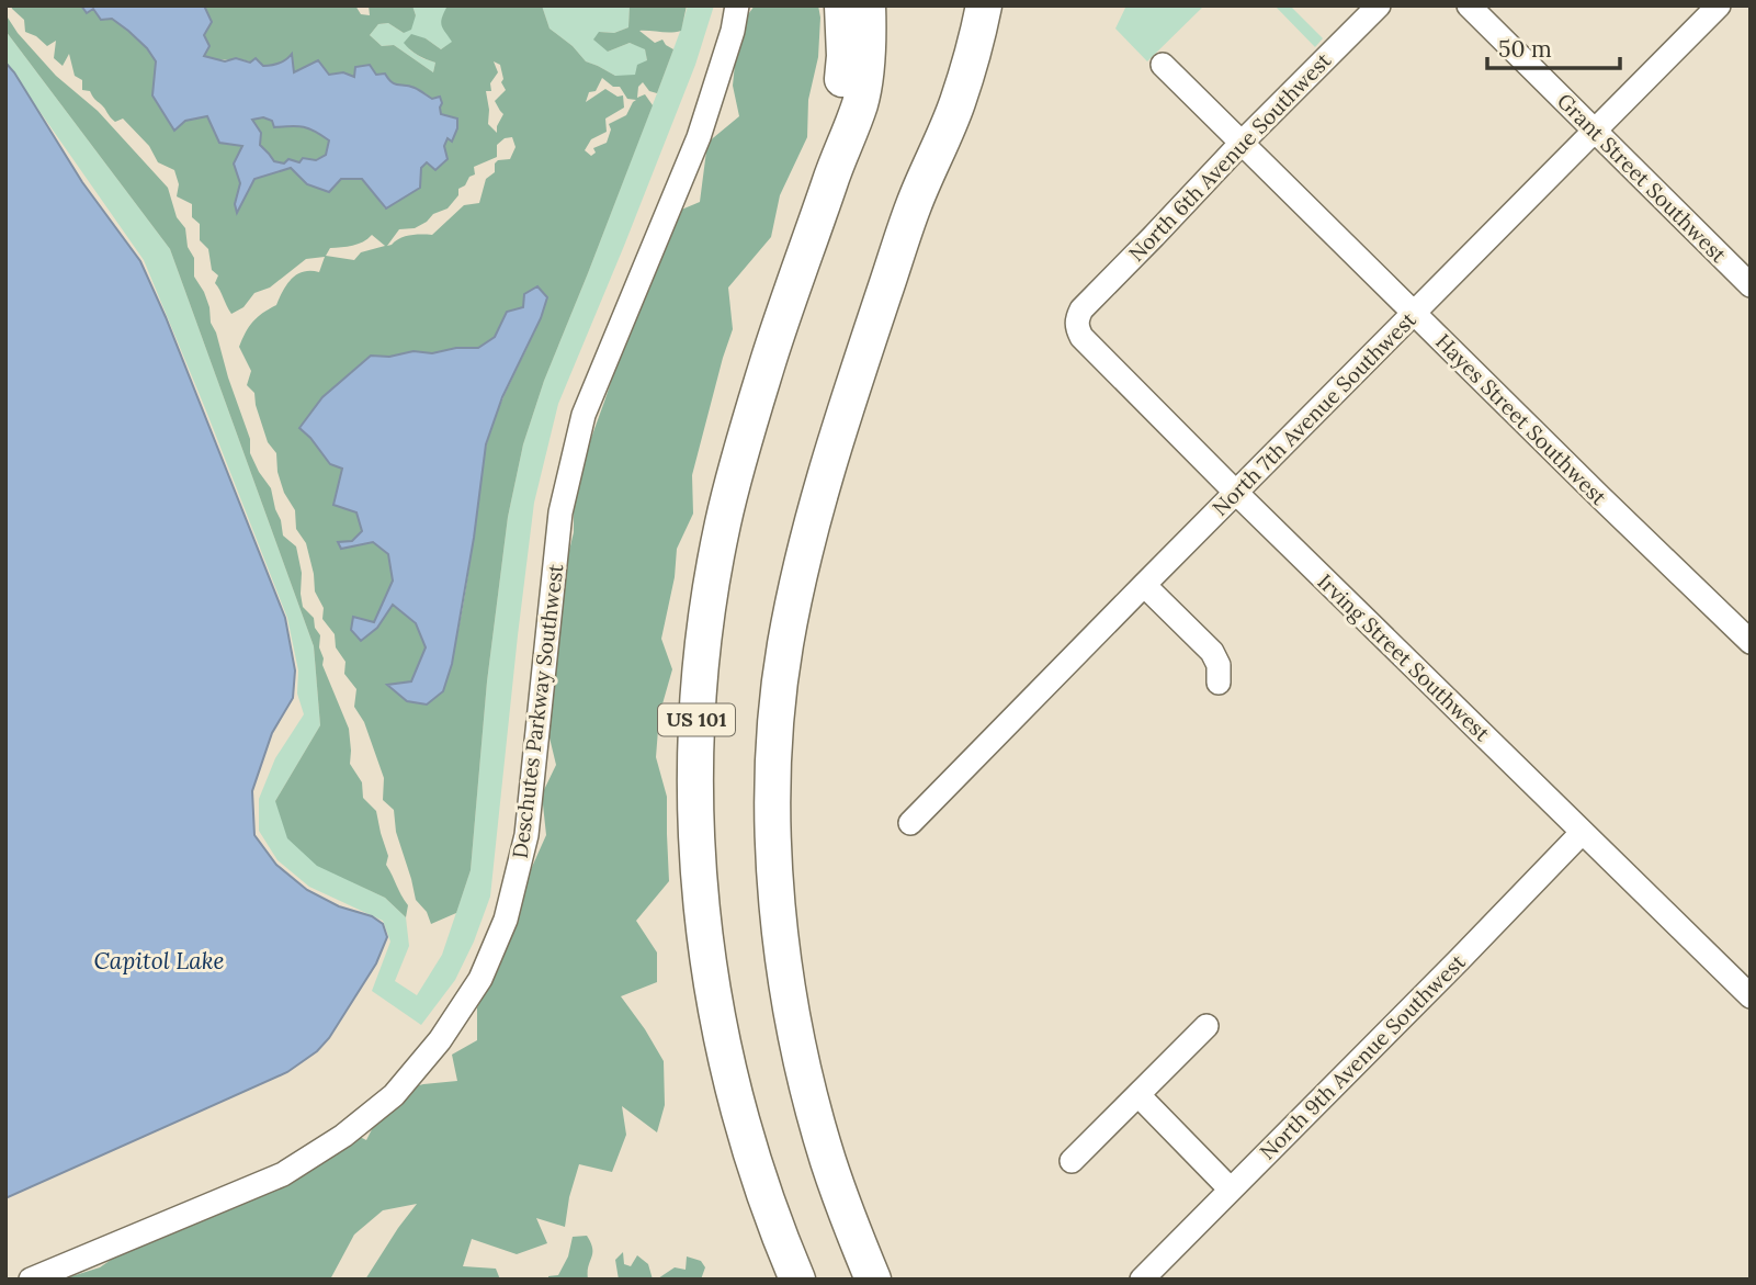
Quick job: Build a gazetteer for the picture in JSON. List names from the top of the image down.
{
  "streets": {
    "highway": ["US 101"],
    "street": [
      "North 6th Avenue Southwest",
      "Grant Street Southwest",
      "North 7th Avenue Southwest",
      "Hayes Street Southwest",
      "Irving Street Southwest",
      "Deschutes Parkway Southwest",
      "North 9th Avenue Southwest"
    ]
  },
  "crossings": [
    ["North 6th Avenue Southwest", "Hayes Street Southwest"],
    ["North 6th Avenue Southwest", "Irving Street Southwest"],
    ["Grant Street Southwest", "North 7th Avenue Southwest"],
    ["North 7th Avenue Southwest", "Hayes Street Southwest"],
    ["North 7th Avenue Southwest", "Irving Street Southwest"],
    ["Irving Street Southwest", "North 9th Avenue Southwest"]
  ],
  "water": ["Capitol Lake"],
  "scale_bar": "50 m"
}
